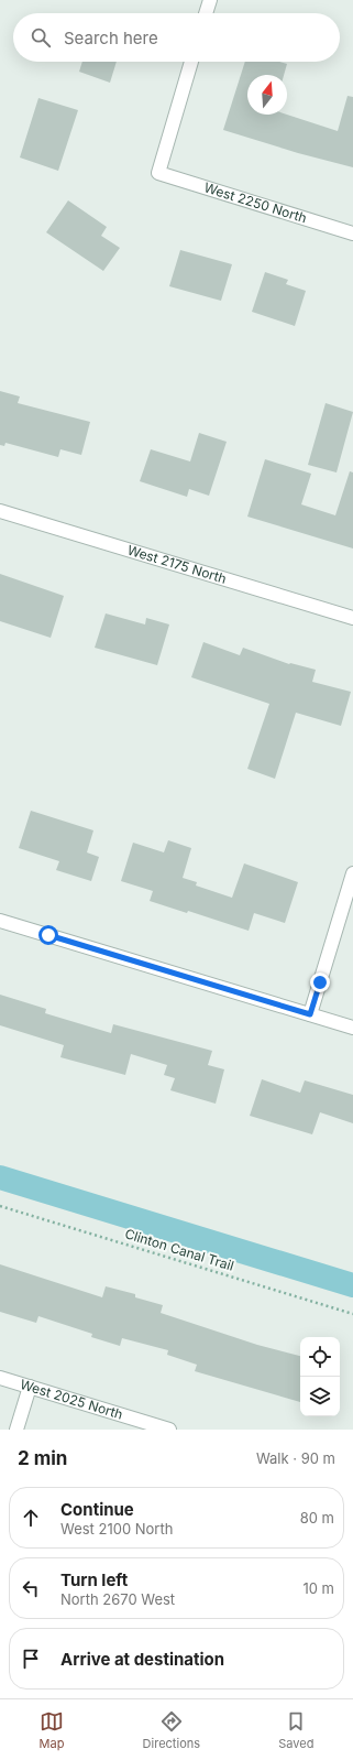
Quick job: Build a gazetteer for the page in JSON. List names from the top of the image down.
{
  "streets": {
    "street": ["West 2250 North", "West 2175 North", "West 2025 North"],
    "path": ["Clinton Canal Trail"]
  },
  "north": "top",
  "page": {
    "search": "Search here",
    "heading": ["2 min", "Walk · 90 m"],
    "list": [
      ["Continue", "West 2100 North", "80 m"],
      ["Turn left", "North 2670 West", "10 m"],
      "Arrive at destination"
    ],
    "nav": ["Map", "Directions", "Saved"]
  }
}
